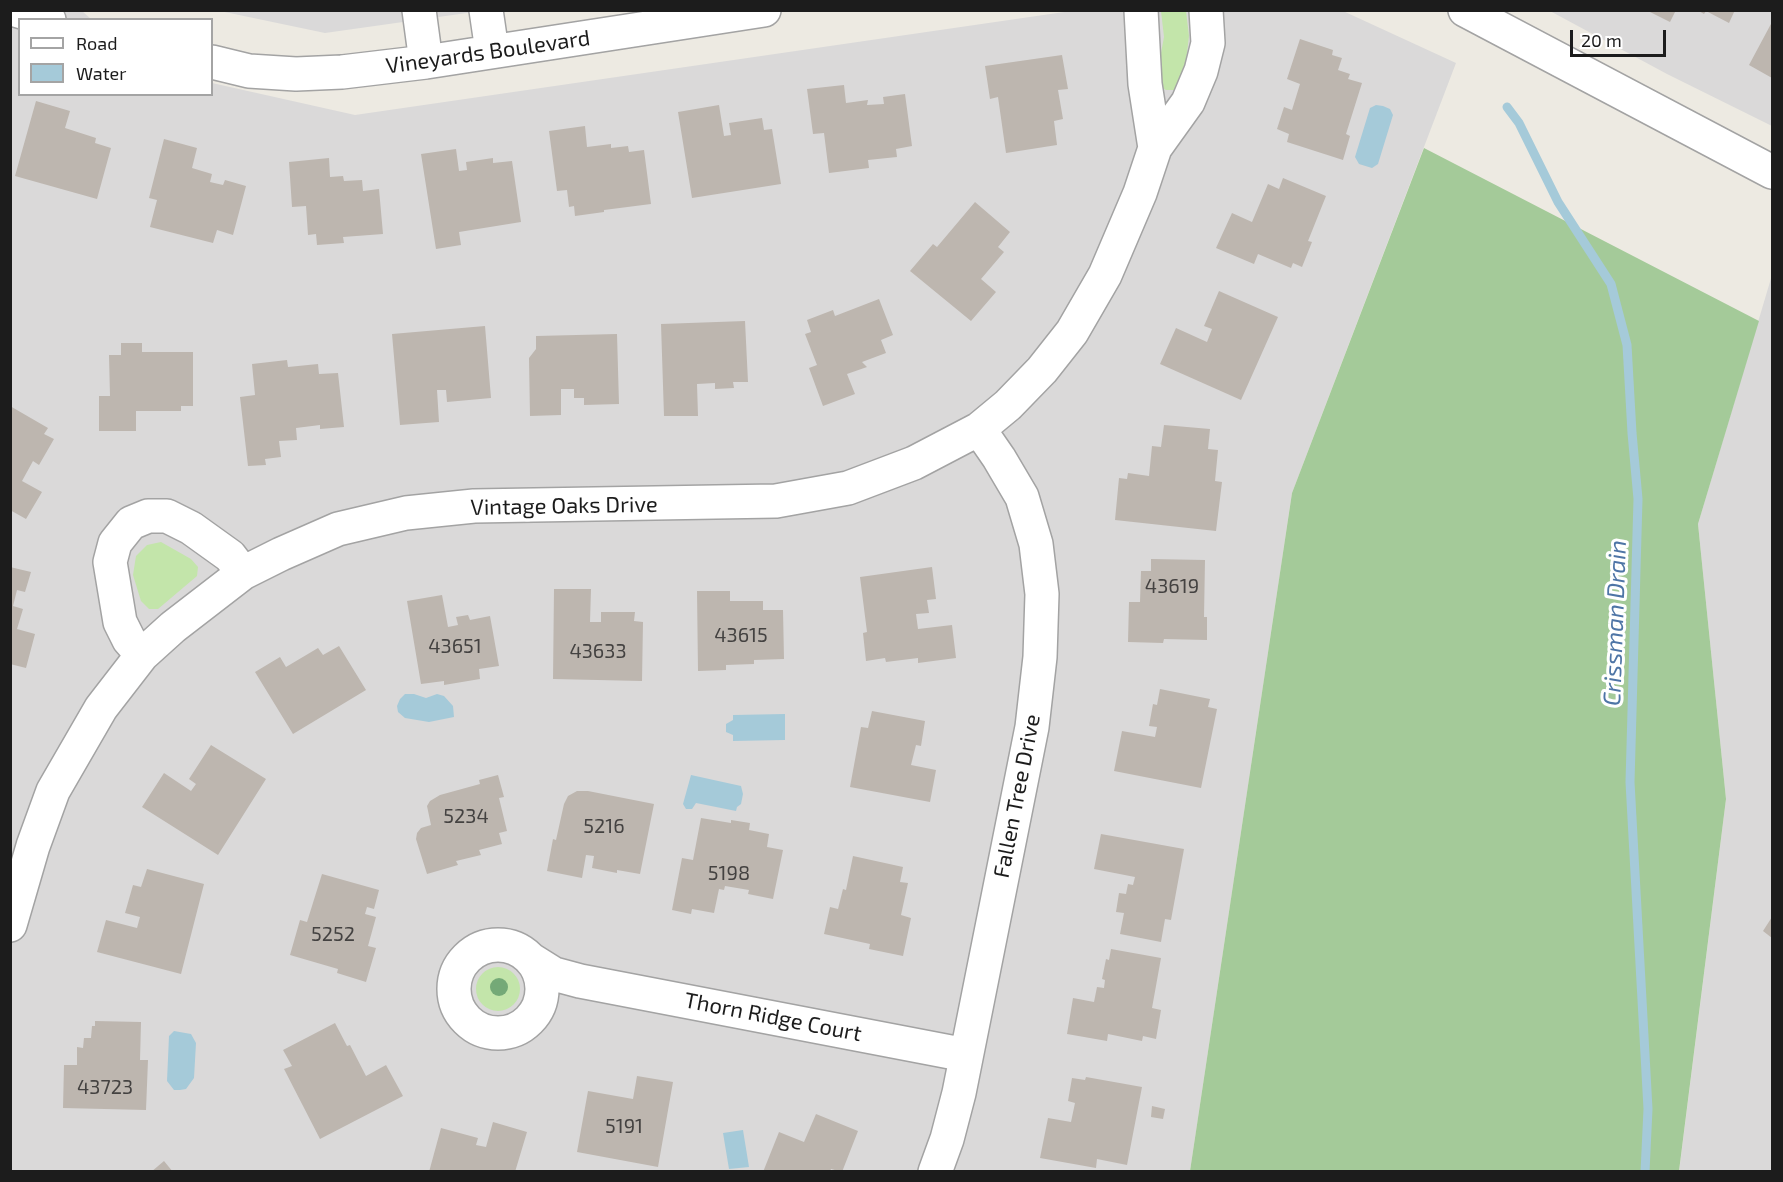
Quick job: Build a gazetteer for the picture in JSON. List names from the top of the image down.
{
  "streets": {
    "street": [
      "Vineyards Boulevard",
      "Vintage Oaks Drive",
      "Fallen Tree Drive",
      "Thorn Ridge Court"
    ]
  },
  "crossings": [
    ["Vintage Oaks Drive", "Fallen Tree Drive"],
    ["Fallen Tree Drive", "Thorn Ridge Court"]
  ],
  "water": ["Crissman Drain"],
  "house_numbers": [
    "43619",
    "43615",
    "43651",
    "43633",
    "5234",
    "5216",
    "5198",
    "5252",
    "43723",
    "5191"
  ],
  "legend": ["Road", "Water"],
  "scale_bar": "20 m"
}
